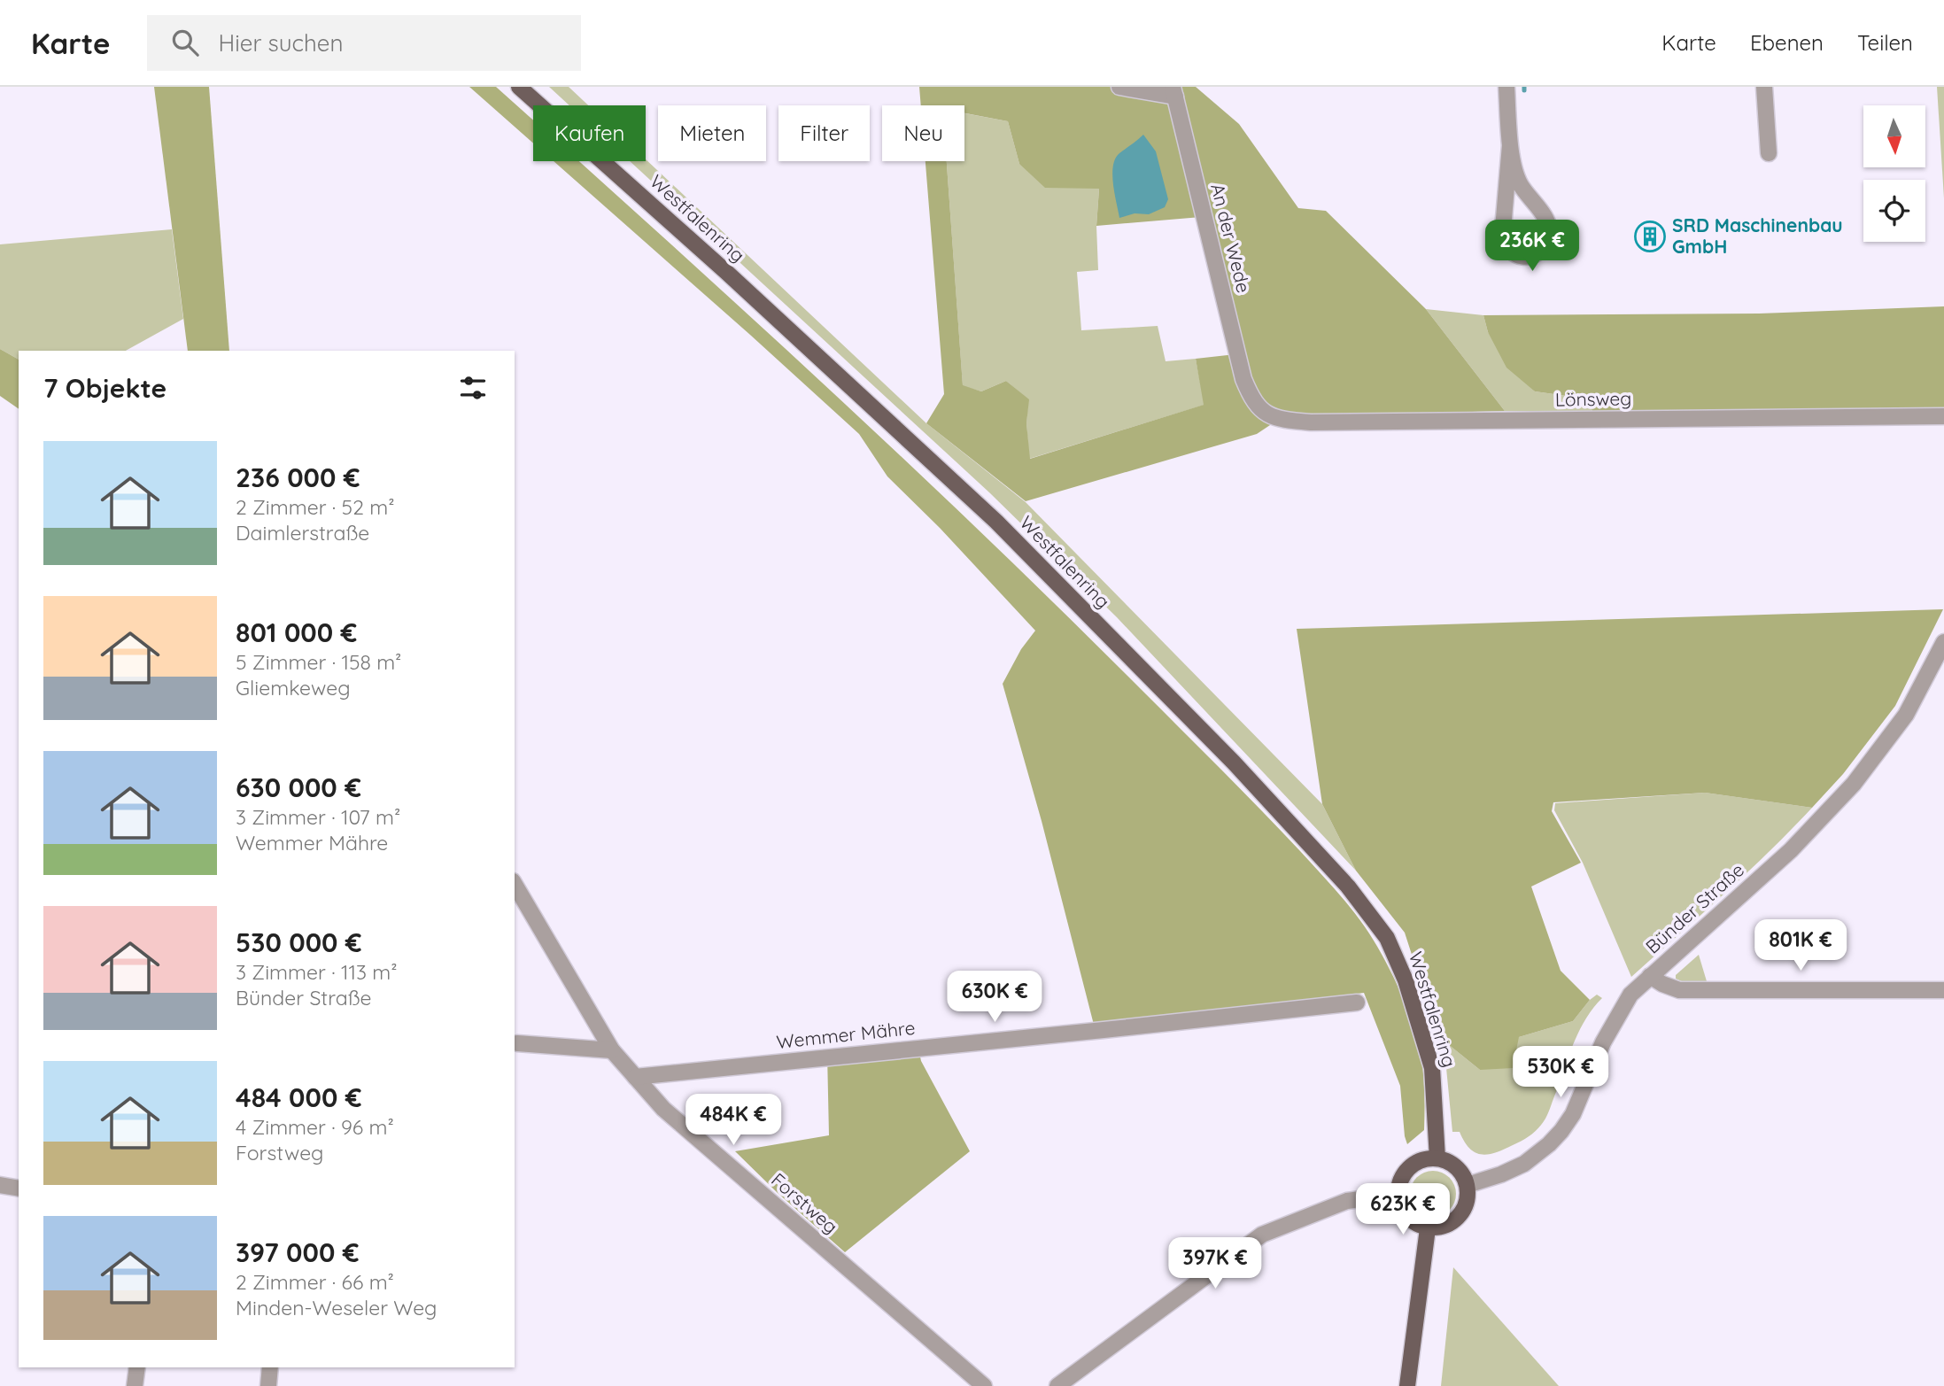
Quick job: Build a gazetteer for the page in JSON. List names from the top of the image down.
{
  "streets": {
    "main road": ["Westfalenring"],
    "street": [
      "An der Wede",
      "Lönsweg",
      "Bünder Straße",
      "Wemmer Mähre",
      "Forstweg"
    ]
  },
  "crossings": [
    ["Westfalenring", "Bünder Straße"],
    ["An der Wede", "Lönsweg"],
    ["Wemmer Mähre", "Forstweg"]
  ],
  "places": {
    "building": ["SRD Maschinenbau GmbH"]
  },
  "north": "bottom",
  "page": {
    "header": "Karte",
    "search": "Hier suchen",
    "nav": ["Karte", "Ebenen", "Teilen"],
    "chip": [
      "Kaufen",
      "Mieten",
      "Filter",
      "Neu"
    ],
    "price": [
      "236K €",
      "801K €",
      "630K €",
      "530K €",
      "484K €",
      "623K €",
      "397K €"
    ],
    "heading": "7 Objekte",
    "list": [
      {
        "name": "236 000 €",
        "note": "2 Zimmer · 52 m² · Daimlerstraße"
      },
      {
        "name": "801 000 €",
        "note": "5 Zimmer · 158 m² · Gliemkeweg"
      },
      {
        "name": "630 000 €",
        "note": "3 Zimmer · 107 m² · Wemmer Mähre"
      },
      {
        "name": "530 000 €",
        "note": "3 Zimmer · 113 m² · Bünder Straße"
      },
      {
        "name": "484 000 €",
        "note": "4 Zimmer · 96 m² · Forstweg"
      },
      {
        "name": "397 000 €",
        "note": "2 Zimmer · 66 m² · Minden-Weseler Weg"
      }
    ]
  }
}
